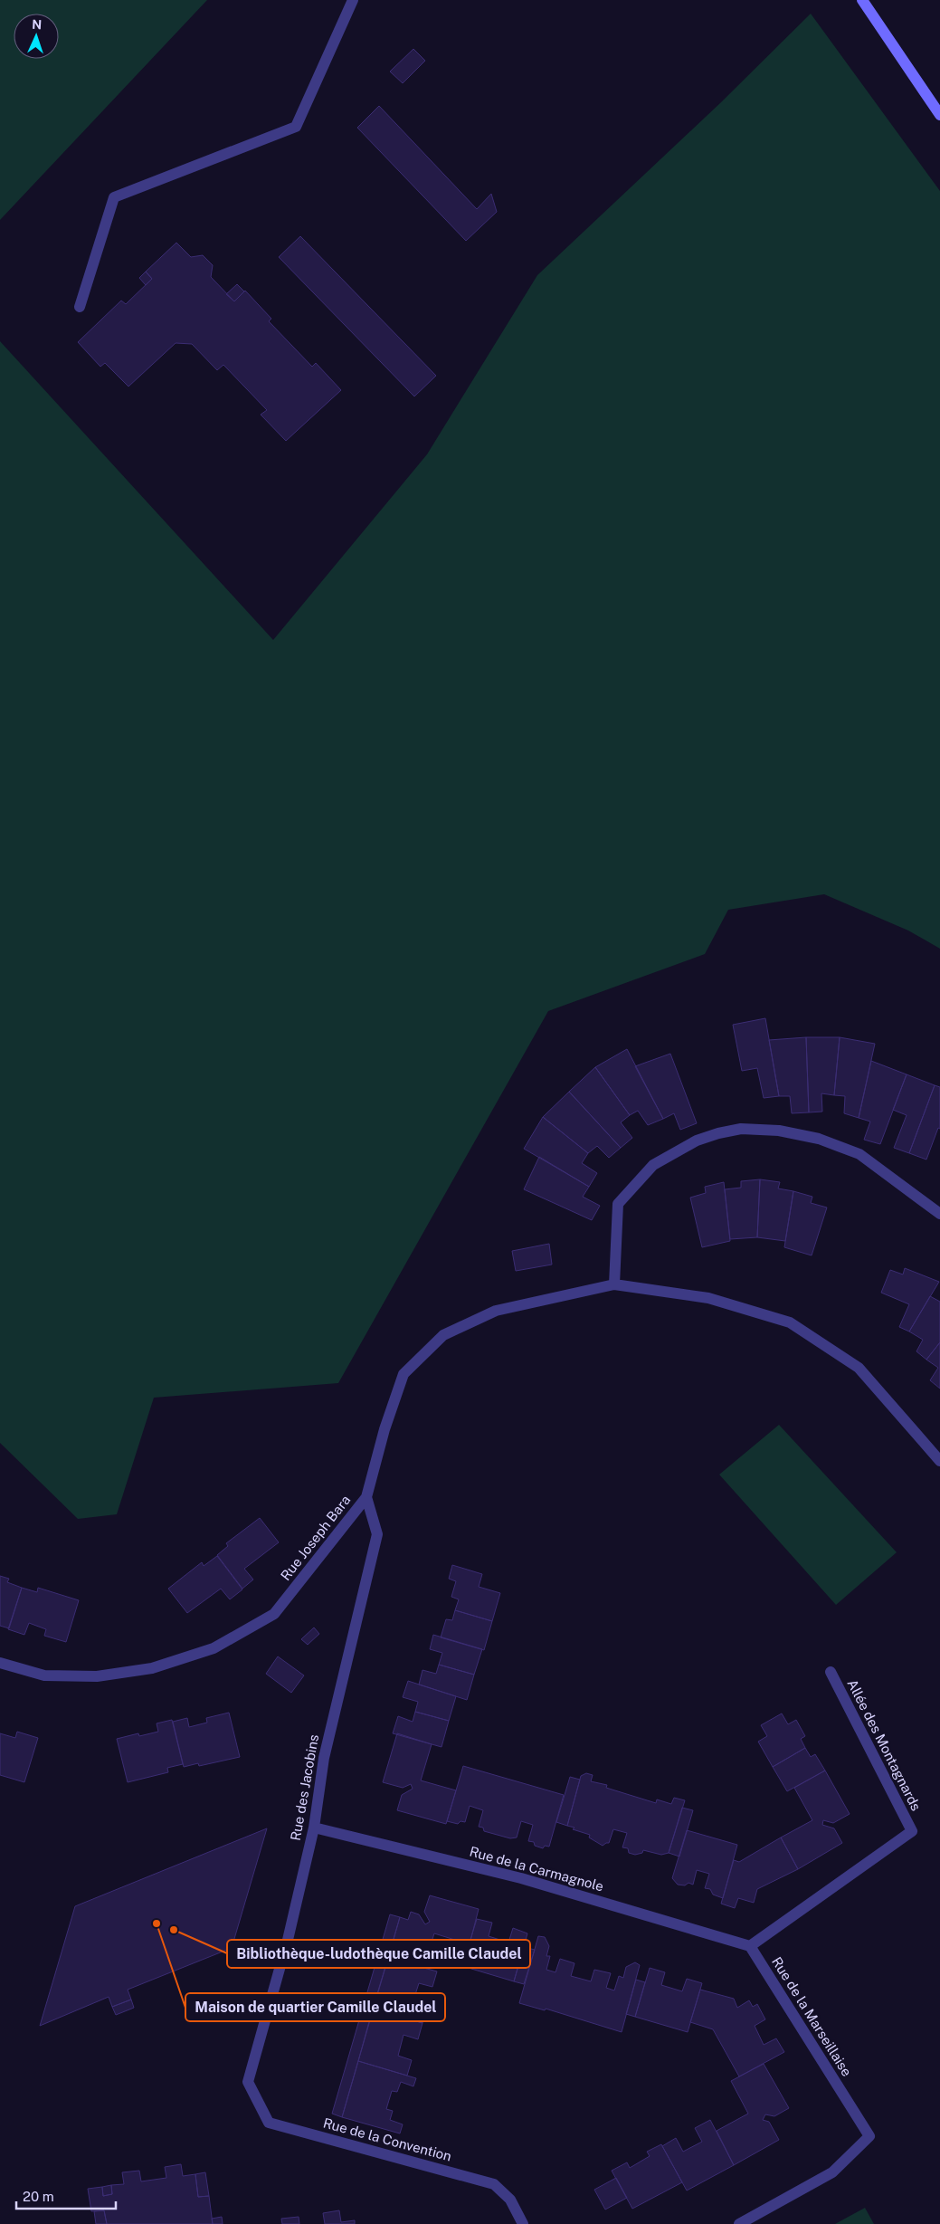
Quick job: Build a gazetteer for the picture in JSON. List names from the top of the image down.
{
  "streets": {
    "street": [
      "Rue Joseph Bara",
      "Allée des Montagnards",
      "Rue des Jacobins",
      "Rue de la Carmagnole",
      "Rue de la Marseillaise",
      "Rue de la Convention"
    ]
  },
  "crossings": [
    ["Rue Joseph Bara", "Rue des Jacobins"],
    ["Allée des Montagnards", "Rue de la Carmagnole"],
    ["Allée des Montagnards", "Rue de la Marseillaise"],
    ["Rue des Jacobins", "Rue de la Carmagnole"],
    ["Rue des Jacobins", "Rue de la Convention"],
    ["Rue de la Carmagnole", "Rue de la Marseillaise"]
  ],
  "places": ["Maison de quartier Camille Claudel", "Bibliothèque-ludothèque Camille Claudel"],
  "scale_bar": "20 m",
  "north": "top"
}
